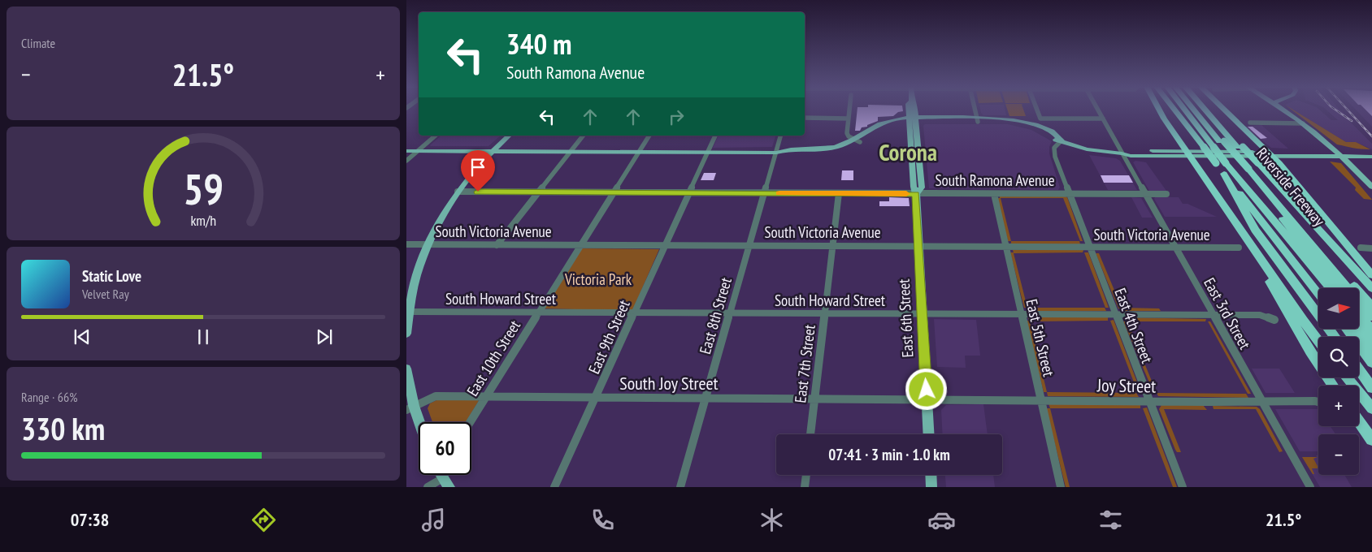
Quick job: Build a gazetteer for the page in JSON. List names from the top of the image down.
{
  "streets": {
    "highway": ["Riverside Freeway"],
    "main road": ["East 6th Street"],
    "street": [
      "South Ramona Avenue",
      "South Victoria Avenue",
      "South Howard Street",
      "East 3rd Street",
      "East 8th Street",
      "East 4th Street",
      "East 9th Street",
      "East 5th Street",
      "East 10th Street",
      "East 7th Street",
      "South Joy Street",
      "Joy Street"
    ]
  },
  "crossings": [
    ["South Ramona Avenue", "East 3rd Street"],
    ["South Ramona Avenue", "East 8th Street"],
    ["South Ramona Avenue", "East 6th Street"],
    ["South Ramona Avenue", "East 4th Street"],
    ["South Ramona Avenue", "East 9th Street"],
    ["South Ramona Avenue", "East 5th Street"],
    ["South Ramona Avenue", "East 10th Street"],
    ["South Ramona Avenue", "East 7th Street"],
    ["South Victoria Avenue", "East 3rd Street"],
    ["South Victoria Avenue", "East 8th Street"],
    ["South Victoria Avenue", "East 6th Street"],
    ["South Victoria Avenue", "East 4th Street"],
    ["South Victoria Avenue", "East 9th Street"],
    ["South Victoria Avenue", "East 5th Street"],
    ["South Victoria Avenue", "East 10th Street"],
    ["South Victoria Avenue", "East 7th Street"],
    ["South Howard Street", "East 3rd Street"],
    ["South Howard Street", "East 8th Street"],
    ["South Howard Street", "East 6th Street"],
    ["South Howard Street", "East 4th Street"],
    ["South Howard Street", "East 9th Street"],
    ["South Howard Street", "East 5th Street"],
    ["South Howard Street", "East 10th Street"],
    ["South Howard Street", "East 7th Street"],
    ["East 3rd Street", "Joy Street"],
    ["East 8th Street", "South Joy Street"],
    ["East 6th Street", "South Joy Street"],
    ["East 6th Street", "Joy Street"],
    ["East 4th Street", "Joy Street"],
    ["East 9th Street", "South Joy Street"],
    ["East 5th Street", "Joy Street"],
    ["East 10th Street", "South Joy Street"],
    ["East 7th Street", "South Joy Street"],
    ["South Joy Street", "Joy Street"]
  ],
  "districts": ["Corona"],
  "parks": ["Victoria Park"],
  "north": "right",
  "page": {
    "tile": [
      "Climate",
      ["Range · 66%", "330 km"]
    ],
    "turn": ["340 m", "South Ramona Avenue"],
    "heat": ["−", "21.5°", "+"],
    "song": ["Static Love", "Velvet Ray"],
    "map_buttons": ["+", "−"],
    "limit": "60",
    "trip": "07:41 · 3 min · 1.0 km",
    "tabs": ["07:38", "21.5°"],
    "gauge": ["59", "km/h"]
  }
}
